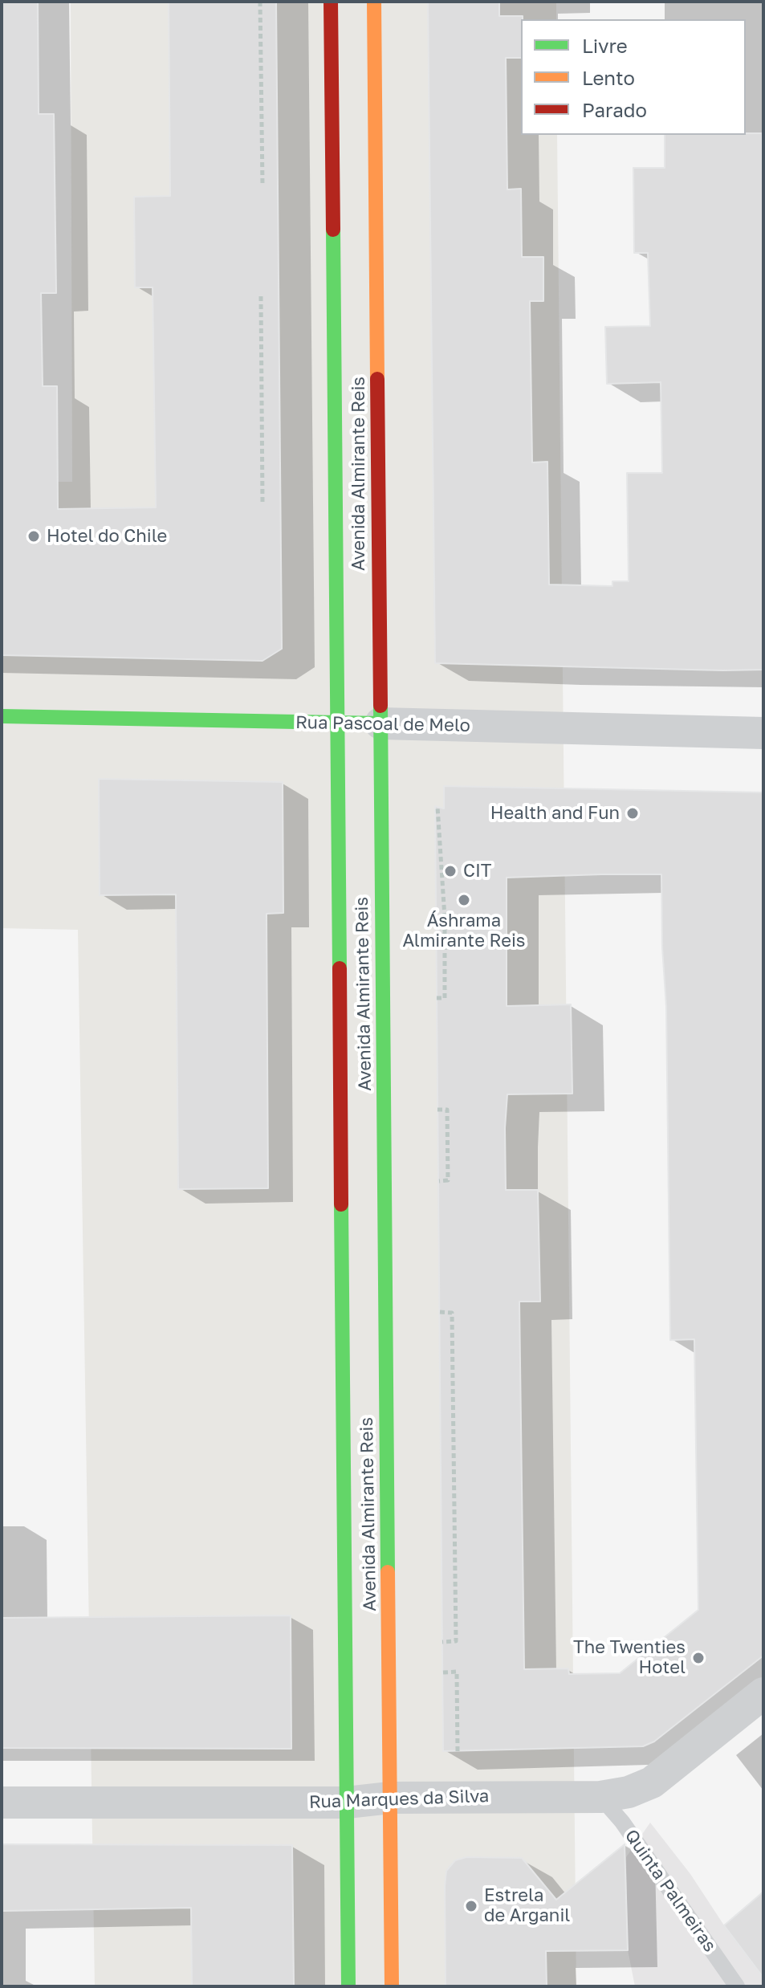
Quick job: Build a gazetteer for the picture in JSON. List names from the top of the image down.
{
  "streets": {
    "main road": ["Avenida Almirante Reis", "Rua Pascoal de Melo"],
    "street": ["Rua Marques da Silva"],
    "lane": ["Quinta Palmeiras"]
  },
  "crossings": [
    ["Avenida Almirante Reis", "Rua Pascoal de Melo"],
    ["Avenida Almirante Reis", "Rua Marques da Silva"],
    ["Rua Marques da Silva", "Quinta Palmeiras"]
  ],
  "places": [
    "Hotel do Chile",
    "Health and Fun",
    "CIT",
    "Áshrama Almirante Reis",
    "The Twenties Hotel",
    "Estrela de Arganil"
  ],
  "legend": ["Livre", "Lento", "Parado"]
}
